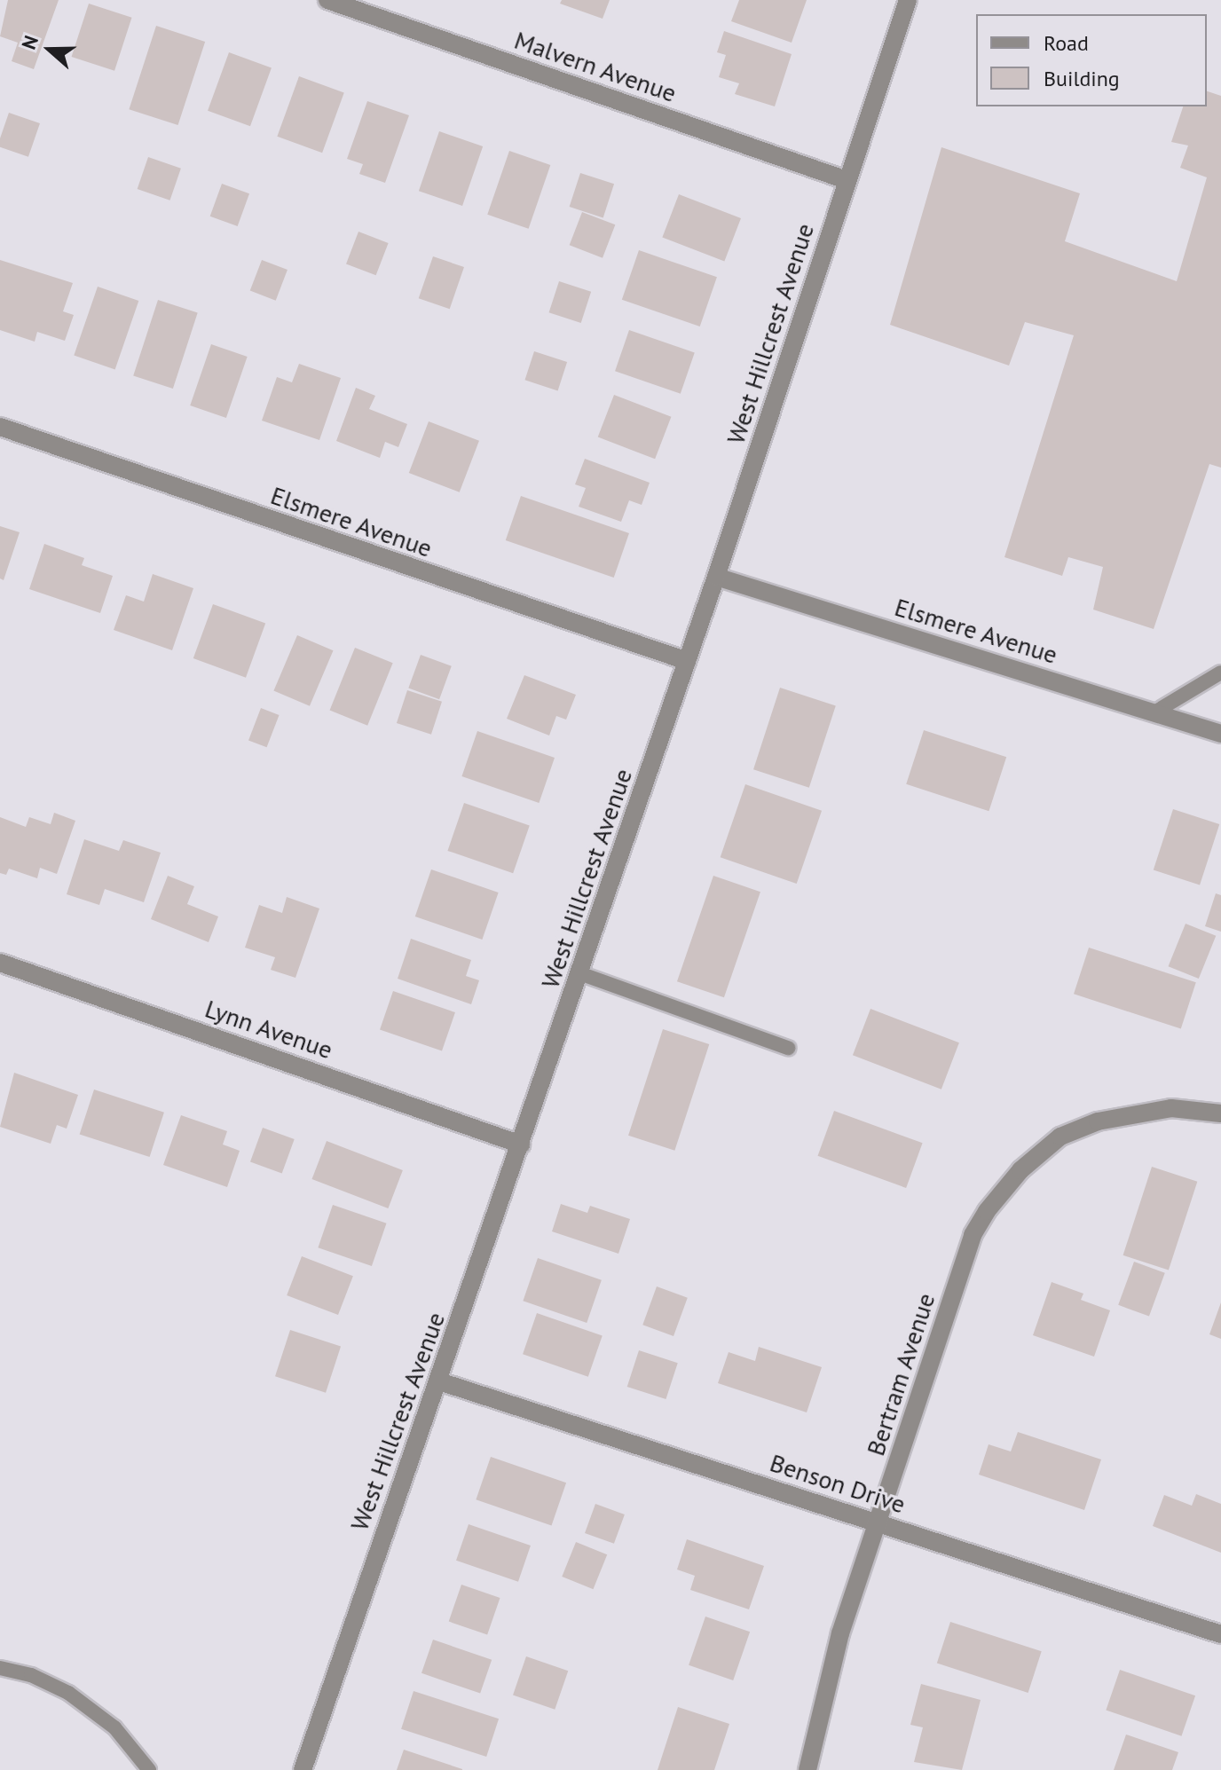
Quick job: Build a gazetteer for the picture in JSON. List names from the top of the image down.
{
  "streets": {
    "street": [
      "Malvern Avenue",
      "West Hillcrest Avenue",
      "Elsmere Avenue",
      "Lynn Avenue",
      "Bertram Avenue",
      "Benson Drive"
    ]
  },
  "crossings": [
    ["Malvern Avenue", "West Hillcrest Avenue"],
    ["West Hillcrest Avenue", "Elsmere Avenue"],
    ["West Hillcrest Avenue", "Lynn Avenue"],
    ["West Hillcrest Avenue", "Benson Drive"],
    ["Bertram Avenue", "Benson Drive"]
  ],
  "legend": ["Road", "Building"],
  "north": "left"
}
